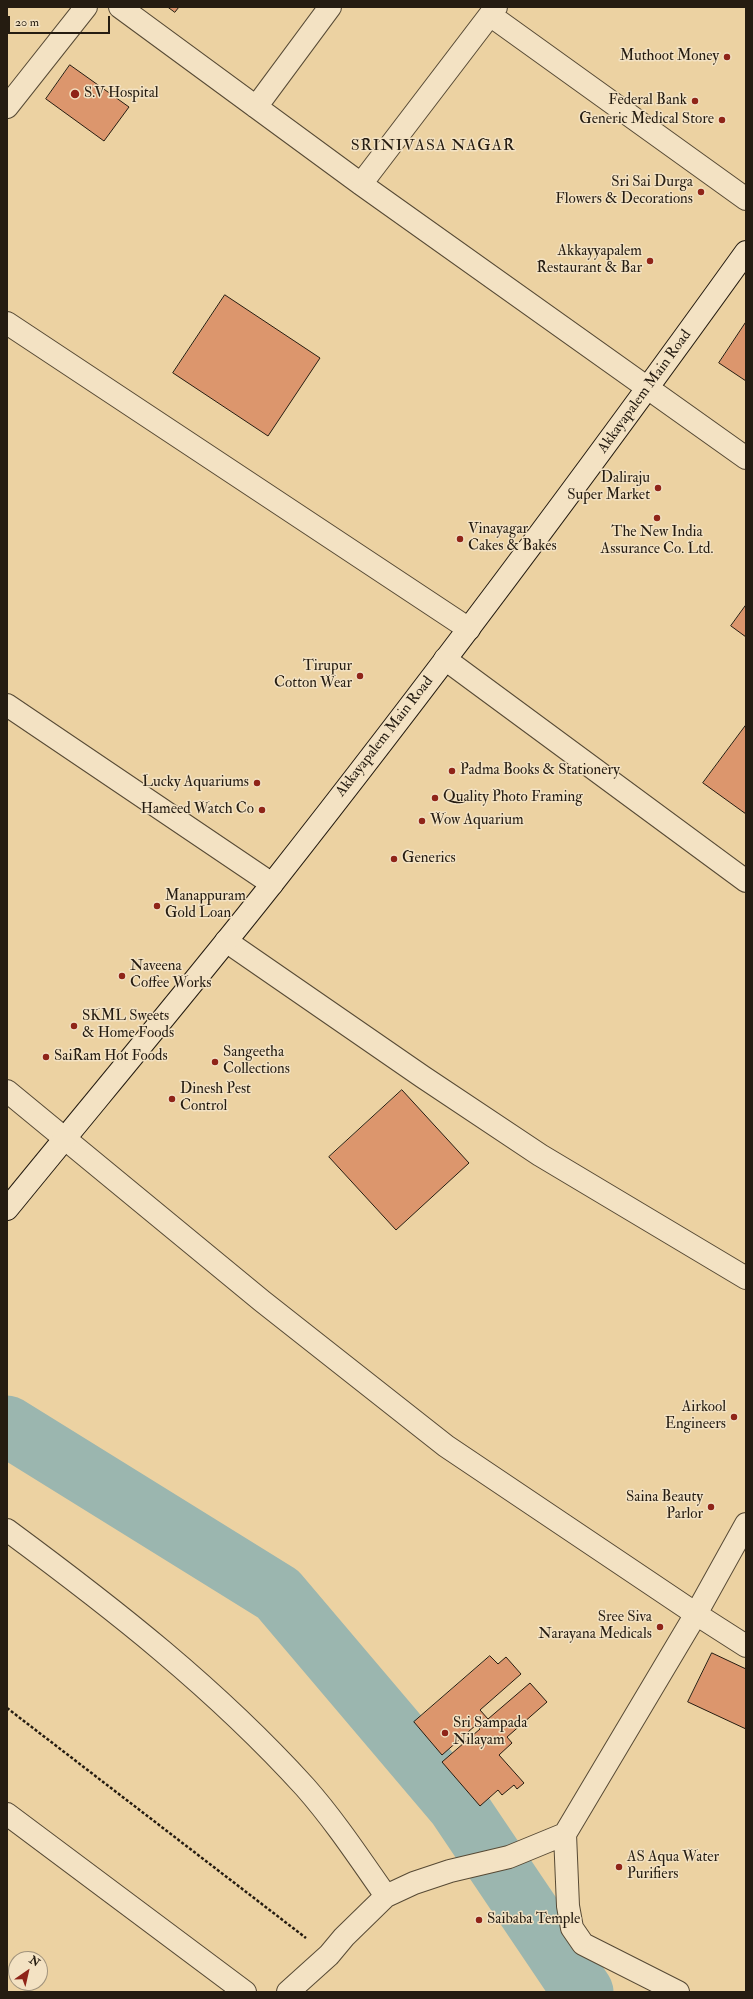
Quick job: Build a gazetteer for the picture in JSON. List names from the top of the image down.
{
  "streets": {
    "street": ["Akkayapalem Main Road"]
  },
  "districts": ["SRINIVASA NAGAR"],
  "places": [
    "Muthoot Money",
    "S.V Hospital",
    "Federal Bank",
    "Generic Medical Store",
    "Sri Sai Durga Flowers & Decorations",
    "Akkayyapalem Restaurant & Bar",
    "Daliraju Super Market",
    "The New India Assurance Co. Ltd.",
    "Vinayagar Cakes & Bakes",
    "Tirupur Cotton Wear",
    "Padma Books & Stationery",
    "Lucky Aquariums",
    "Quality Photo Framing",
    "Hameed Watch Co",
    "Wow Aquarium",
    "Generics",
    "Manappuram Gold Loan",
    "Naveena Coffee Works",
    "SKML Sweets & Home Foods",
    "SaiRam Hot Foods",
    "Sangeetha Collections",
    "Dinesh Pest Control",
    "Airkool Engineers",
    "Saina Beauty Parlor",
    "Sree Siva Narayana Medicals",
    "Sri Sampada Nilayam",
    "AS Aqua Water Purifiers",
    "Saibaba Temple"
  ],
  "scale_bar": "20 m",
  "north": "top right"
}
